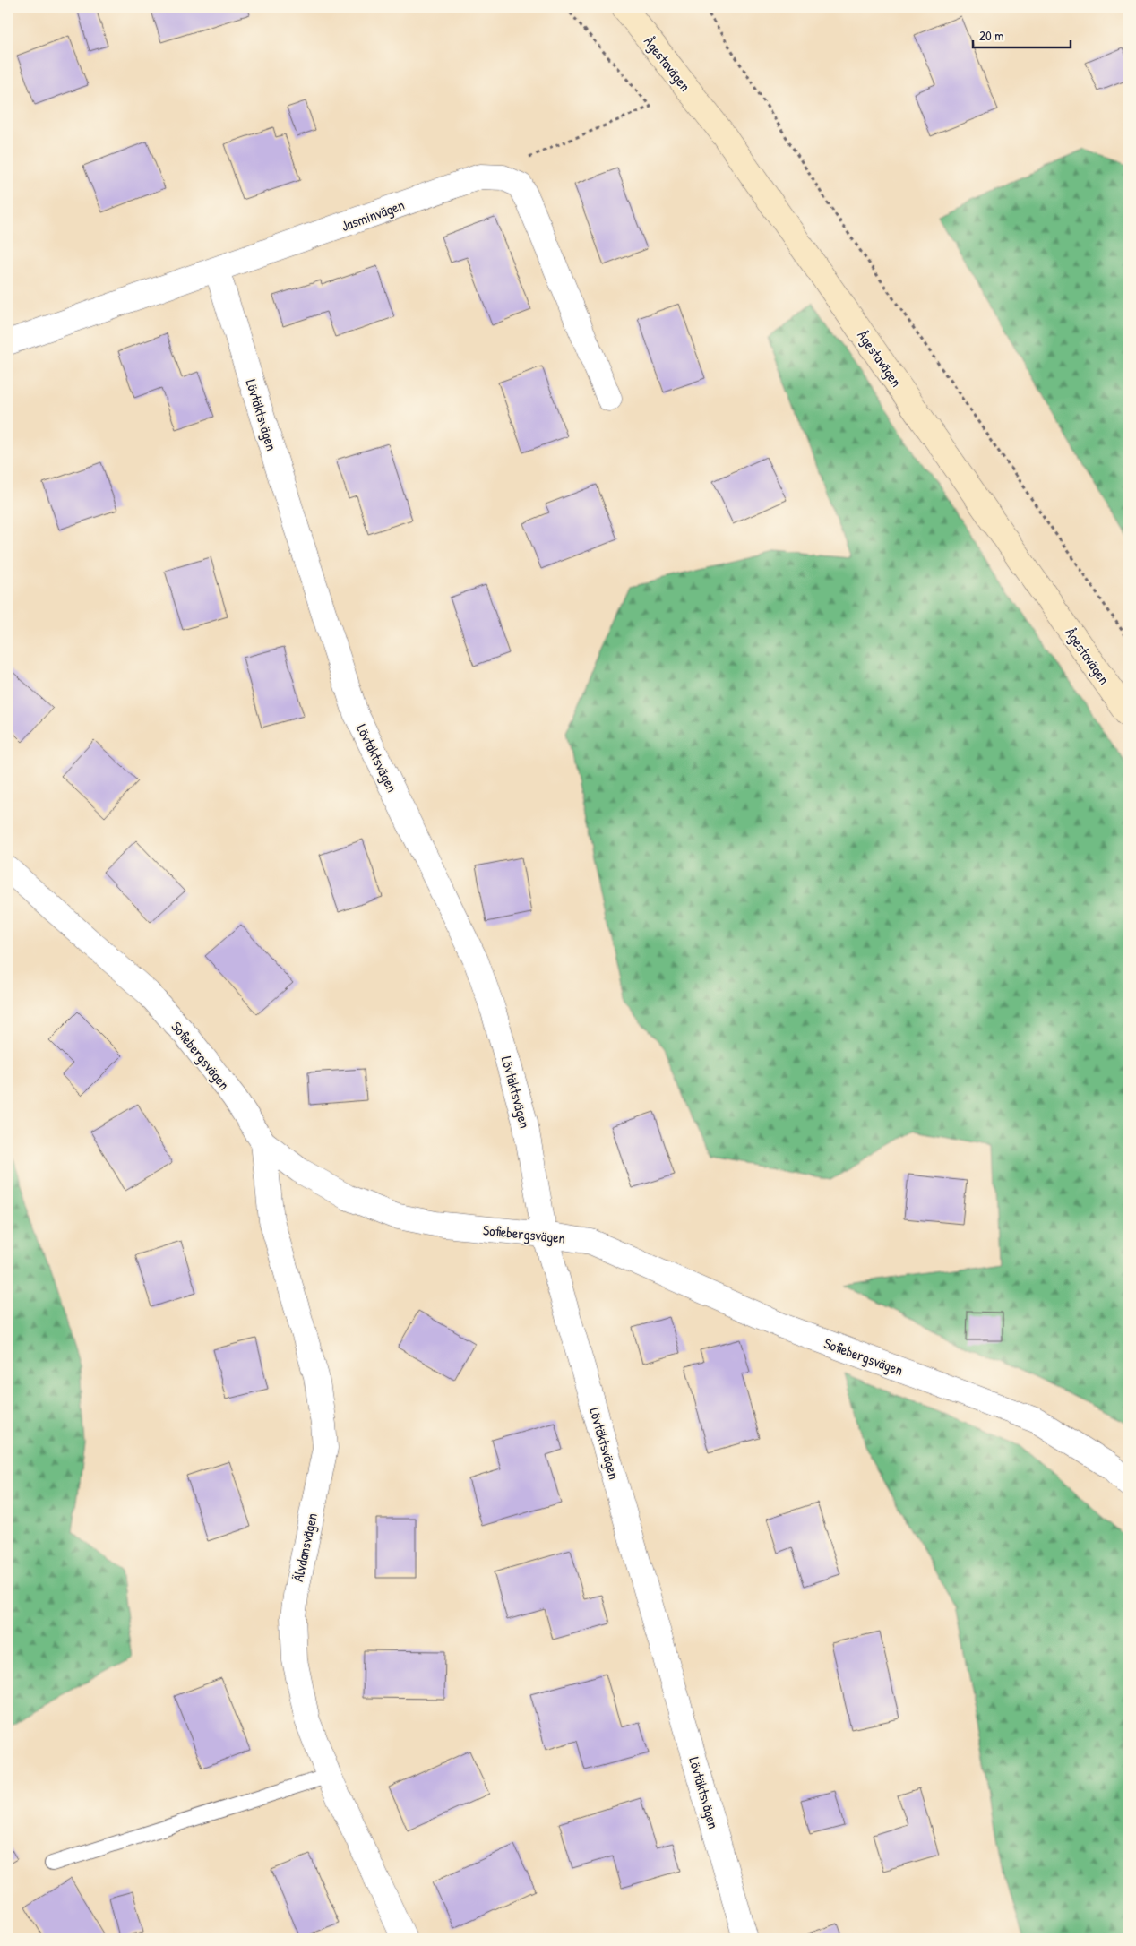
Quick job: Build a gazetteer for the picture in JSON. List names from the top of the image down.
{
  "streets": {
    "main road": ["Ågestavägen"],
    "street": [
      "Jasminvägen",
      "Lövtäktsvägen",
      "Sofiebergsvägen",
      "Älvdansvägen"
    ]
  },
  "crossings": [
    ["Jasminvägen", "Lövtäktsvägen"],
    ["Lövtäktsvägen", "Sofiebergsvägen"],
    ["Sofiebergsvägen", "Älvdansvägen"]
  ],
  "scale_bar": "20 m"
}
